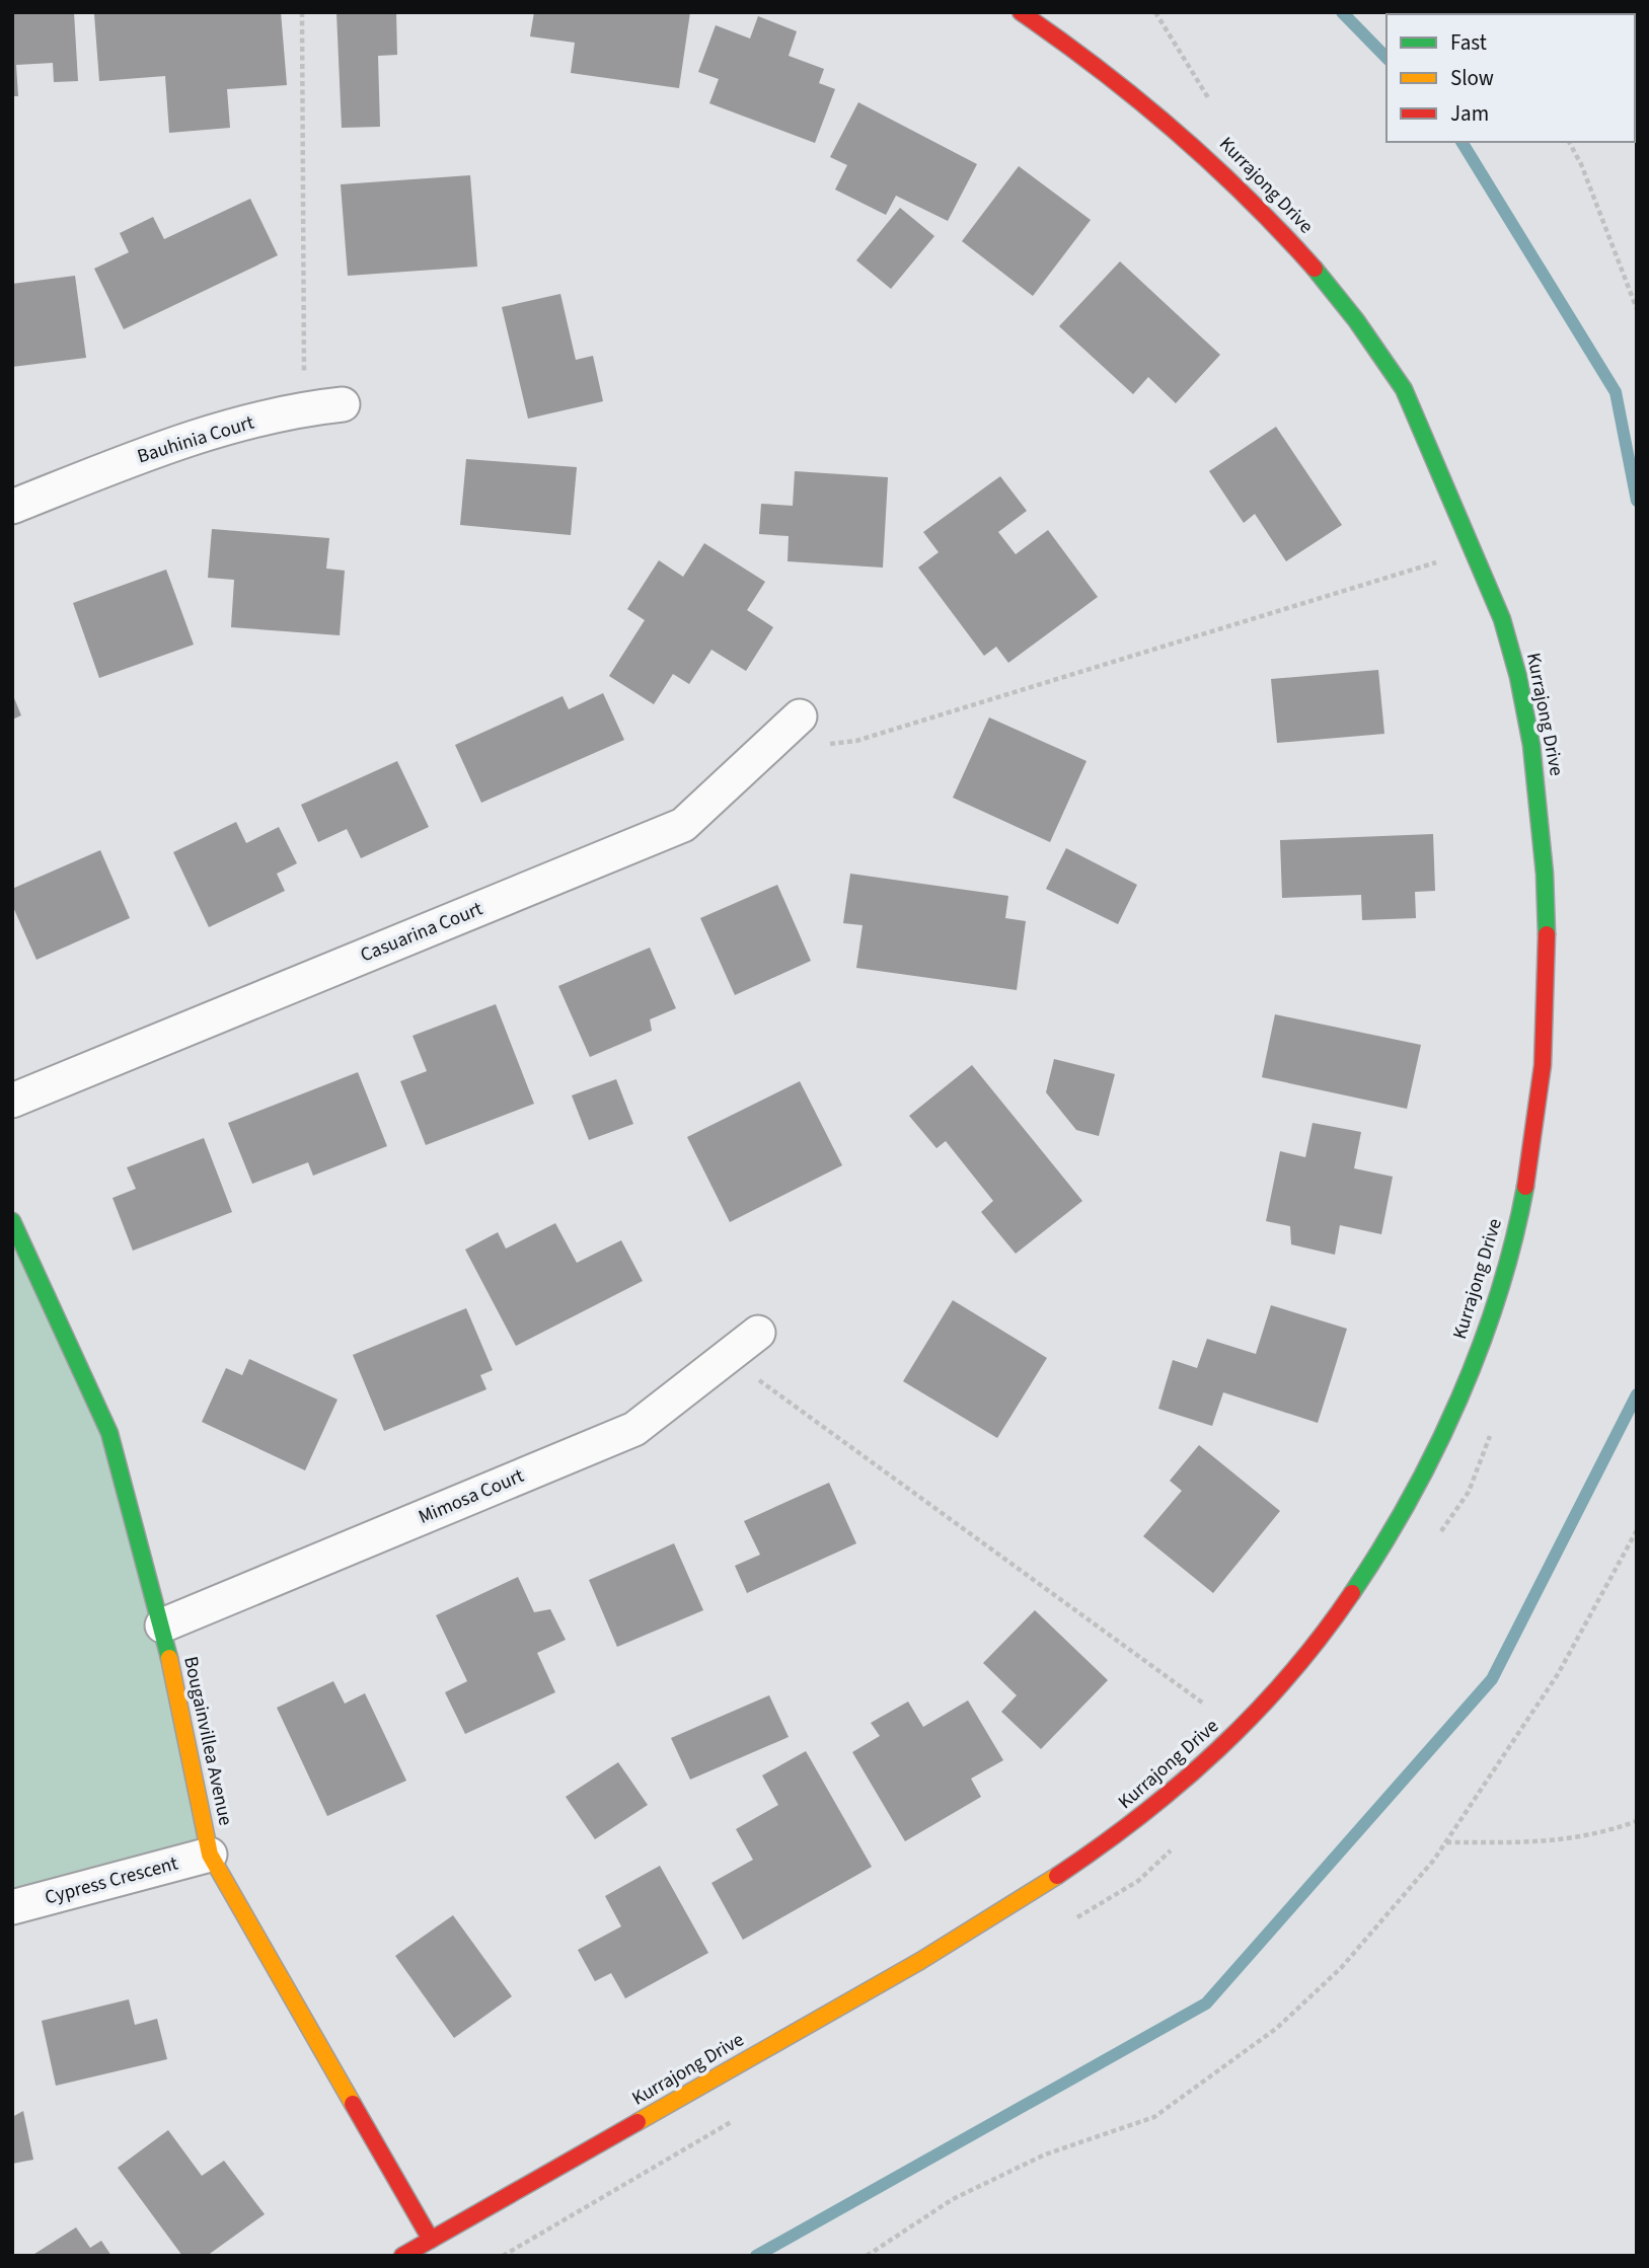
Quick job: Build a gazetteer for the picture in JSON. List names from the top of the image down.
{
  "streets": {
    "street": [
      "Kurrajong Drive",
      "Bauhinia Court",
      "Casuarina Court",
      "Mimosa Court",
      "Bougainvillea Avenue",
      "Cypress Crescent"
    ]
  },
  "crossings": [
    ["Kurrajong Drive", "Bougainvillea Avenue"],
    ["Mimosa Court", "Bougainvillea Avenue"],
    ["Bougainvillea Avenue", "Cypress Crescent"]
  ],
  "legend": ["Fast", "Slow", "Jam"]
}
